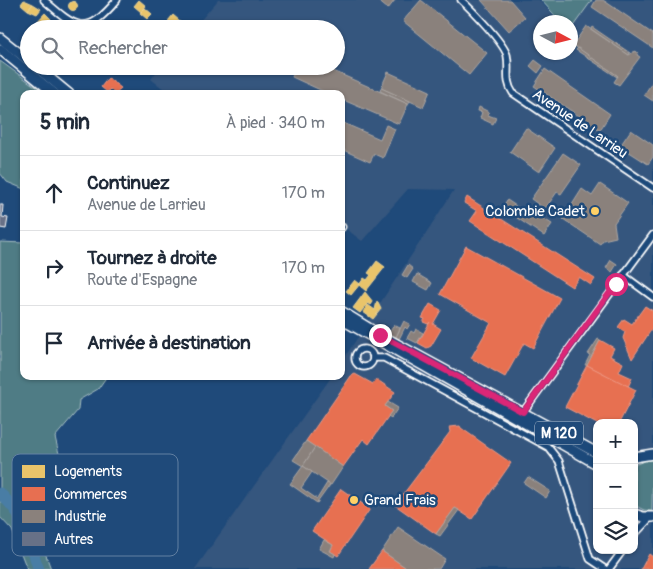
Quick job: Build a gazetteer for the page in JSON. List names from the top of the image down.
{
  "streets": {
    "main road": ["M 120"],
    "street": ["Avenue de Larrieu"]
  },
  "places": ["Colombie Cadet", "Grand Frais"],
  "legend": [
    "Logements",
    "Commerces",
    "Industrie",
    "Autres"
  ],
  "north": "right",
  "page": {
    "search": "Rechercher",
    "heading": ["5 min", "À pied · 340 m"],
    "list": [
      ["Continuez", "Avenue de Larrieu", "170 m"],
      ["Tournez à droite", "Route d'Espagne", "170 m"],
      "Arrivée à destination"
    ],
    "map_buttons": ["+", "−"]
  }
}
